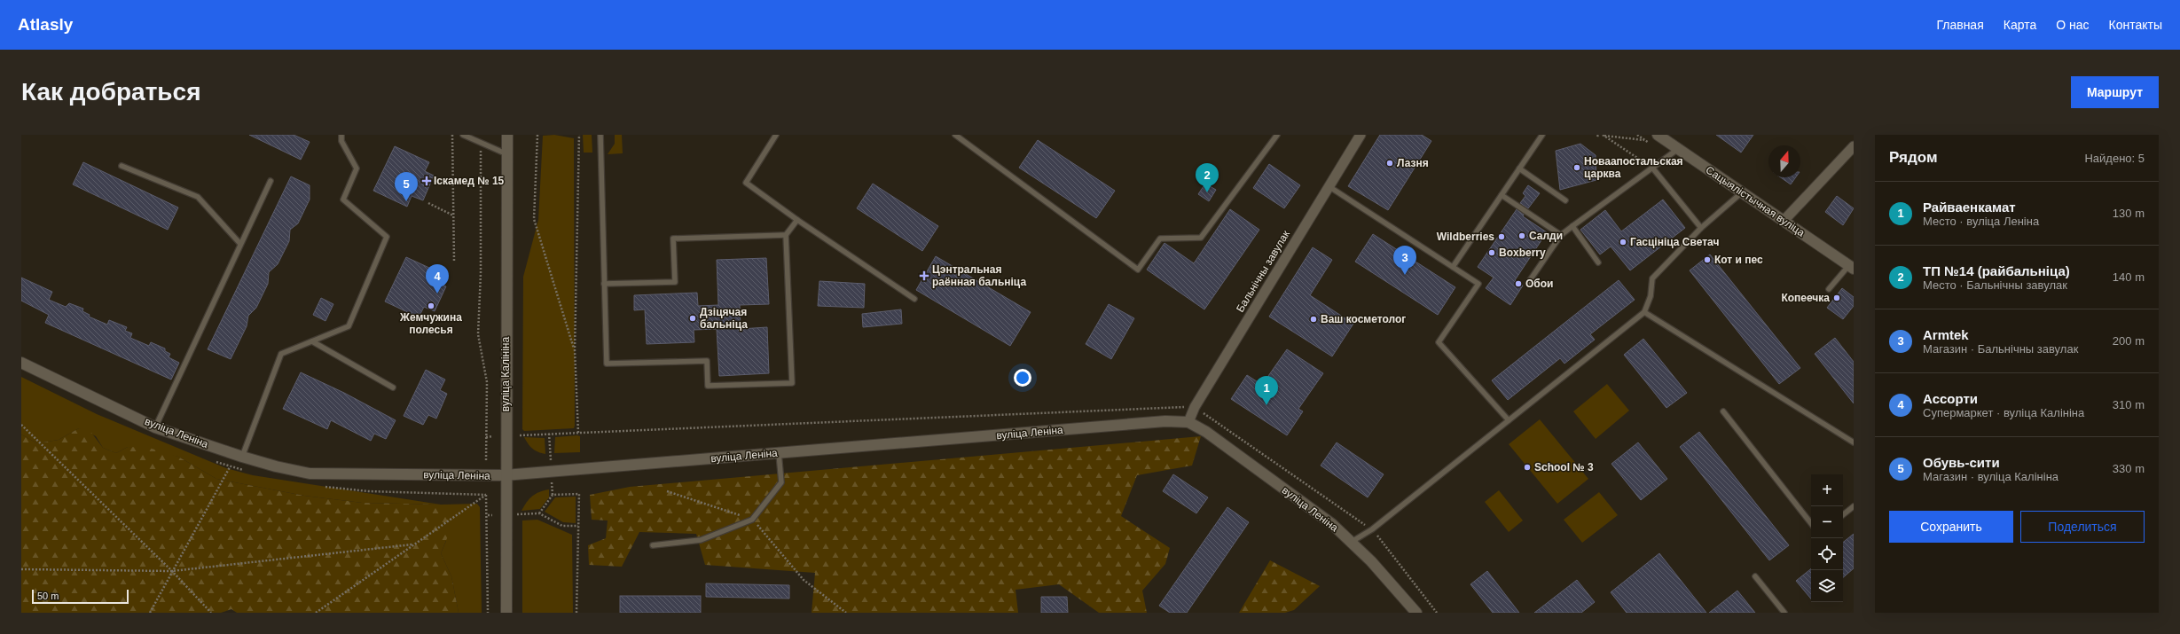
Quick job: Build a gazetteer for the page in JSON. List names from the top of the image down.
{
  "streets": {
    "street": [
      "Сацыялістычная вуліца",
      "Бальнічны завулак",
      "вуліца Калініна",
      "вуліца Леніна"
    ]
  },
  "crossings": [
    ["Бальнічны завулак", "вуліца Леніна"],
    ["вуліца Калініна", "вуліца Леніна"]
  ],
  "places": {
    "other": [
      "Лазня",
      "Новаапостальская царква",
      "Салди",
      "Wildberries",
      "Гасцініца Светач",
      "Boxberry",
      "Кот и пес",
      "Обои",
      "Копеечка",
      "Жемчужина полесья",
      "Дзіцячая бальніца",
      "Ваш косметолог",
      "School № 3"
    ],
    "health": ["Іскамед № 15", "Цэнтральная раённая бальніца"]
  },
  "scale_bar": "50 m",
  "north": "top",
  "page": {
    "header": "Atlasly",
    "nav": [
      "Главная",
      "Карта",
      "О нас",
      "Контакты"
    ],
    "buttons": [
      "Маршрут",
      ["Сохранить", "Поделиться"]
    ],
    "title": "Как добраться",
    "heading": ["Рядом", "Найдено: 5"],
    "pins": [
      "2",
      "5",
      "3",
      "4",
      "1"
    ],
    "list": [
      {
        "mark": "1",
        "name": "Райваенкамат",
        "note": "Место · вуліца Леніна",
        "value": "130 m"
      },
      {
        "mark": "2",
        "name": "ТП №14 (райбальніца)",
        "note": "Место · Бальнічны завулак",
        "value": "140 m"
      },
      {
        "mark": "3",
        "name": "Armtek",
        "note": "Магазин · Бальнічны завулак",
        "value": "200 m"
      },
      {
        "mark": "4",
        "name": "Ассорти",
        "note": "Супермаркет · вуліца Калініна",
        "value": "310 m"
      },
      {
        "mark": "5",
        "name": "Обувь-сити",
        "note": "Магазин · вуліца Калініна",
        "value": "330 m"
      }
    ],
    "map_buttons": ["+", "−"],
    "scale": "50 m"
  }
}
